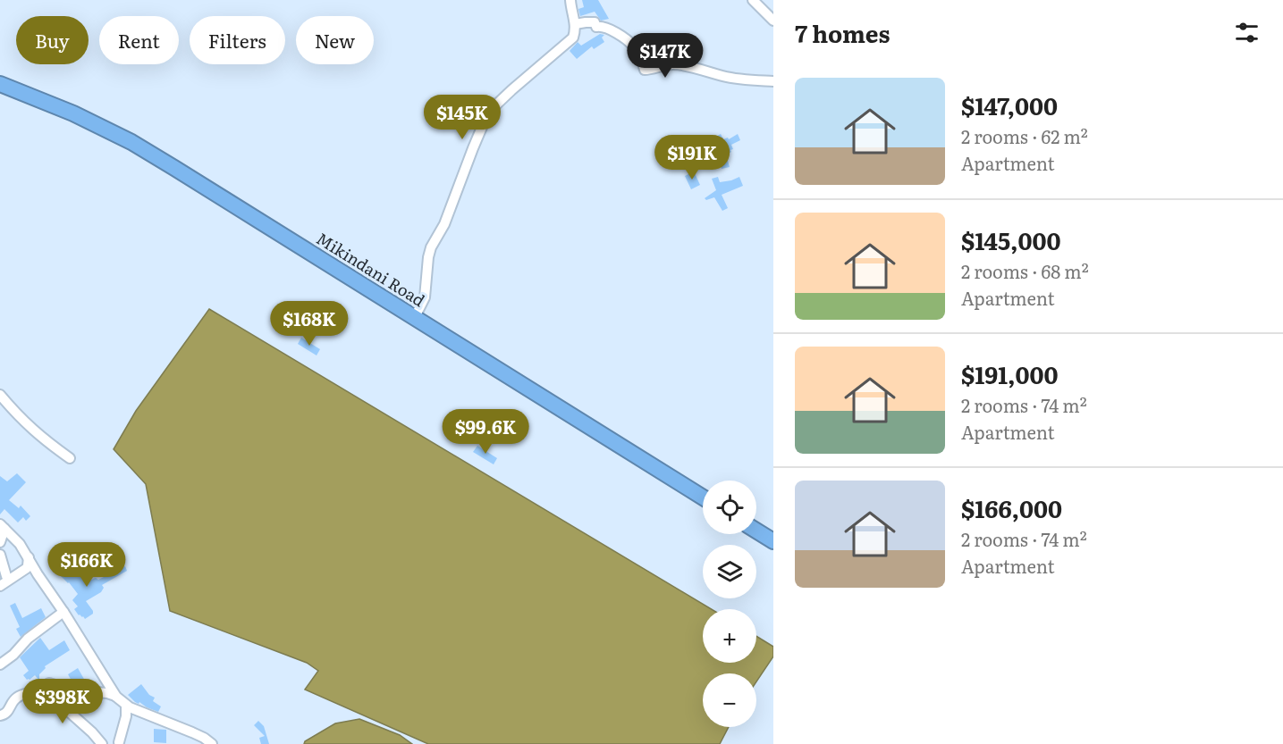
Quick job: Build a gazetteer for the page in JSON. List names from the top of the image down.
{
  "streets": {
    "highway": ["Mikindani Road"]
  },
  "page": {
    "heading": "7 homes",
    "chip": [
      "Buy",
      "Rent",
      "Filters",
      "New"
    ],
    "price": [
      "$147K",
      "$145K",
      "$191K",
      "$168K",
      "$99.6K",
      "$166K",
      "$398K"
    ],
    "list": [
      {
        "name": "$147,000",
        "note": "2 rooms · 62 m² · Apartment"
      },
      {
        "name": "$145,000",
        "note": "2 rooms · 68 m² · Apartment"
      },
      {
        "name": "$191,000",
        "note": "2 rooms · 74 m² · Apartment"
      },
      {
        "name": "$166,000",
        "note": "2 rooms · 74 m² · Apartment"
      }
    ],
    "map_buttons": ["+", "−"]
  }
}
